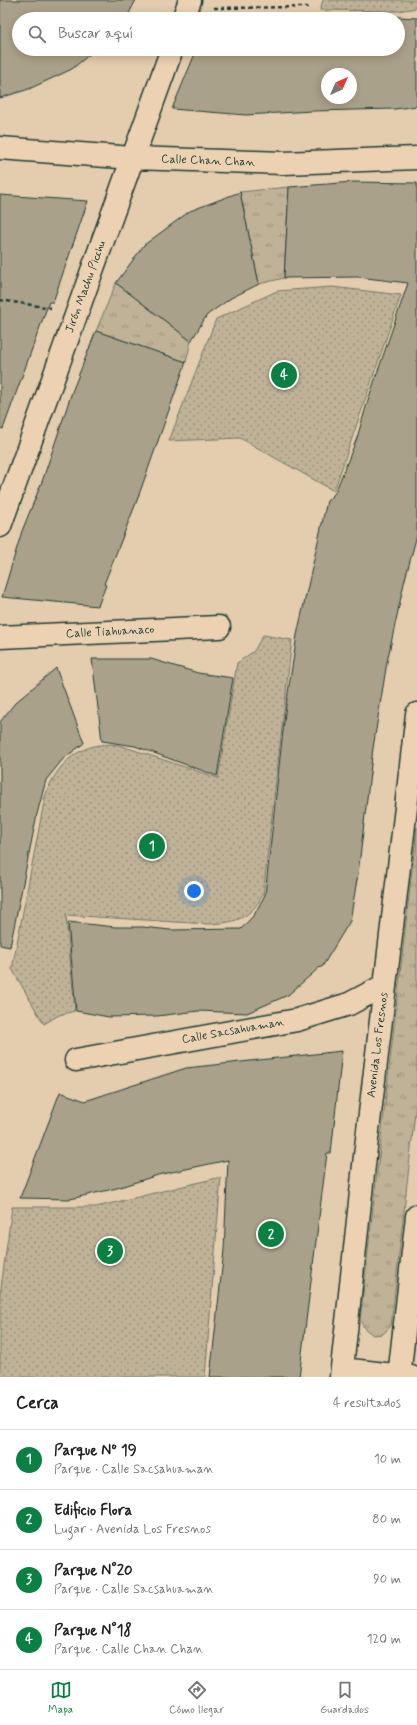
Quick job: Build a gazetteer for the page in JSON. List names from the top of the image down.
{
  "streets": {
    "street": [
      "Calle Chan Chan",
      "Jirón Machu Picchu",
      "Calle Tiahuanaco",
      "Calle Sacsahuaman",
      "Avenida Los Fresnos"
    ]
  },
  "crossings": [
    ["Calle Chan Chan", "Jirón Machu Picchu"],
    ["Calle Sacsahuaman", "Avenida Los Fresnos"]
  ],
  "north": "top right",
  "page": {
    "search": "Buscar aquí",
    "pins": [
      "4",
      "1",
      "2",
      "3"
    ],
    "heading": ["Cerca", "4 resultados"],
    "list": [
      {
        "mark": "1",
        "name": "Parque Nº 19",
        "note": "Parque · Calle Sacsahuaman",
        "value": "10 m"
      },
      {
        "mark": "2",
        "name": "Edificio Flora",
        "note": "Lugar · Avenida Los Fresnos",
        "value": "80 m"
      },
      {
        "mark": "3",
        "name": "Parque N°20",
        "note": "Parque · Calle Sacsahuaman",
        "value": "90 m"
      },
      {
        "mark": "4",
        "name": "Parque N°18",
        "note": "Parque · Calle Chan Chan",
        "value": "120 m"
      }
    ],
    "nav": ["Mapa", "Cómo llegar", "Guardados"]
  }
}
